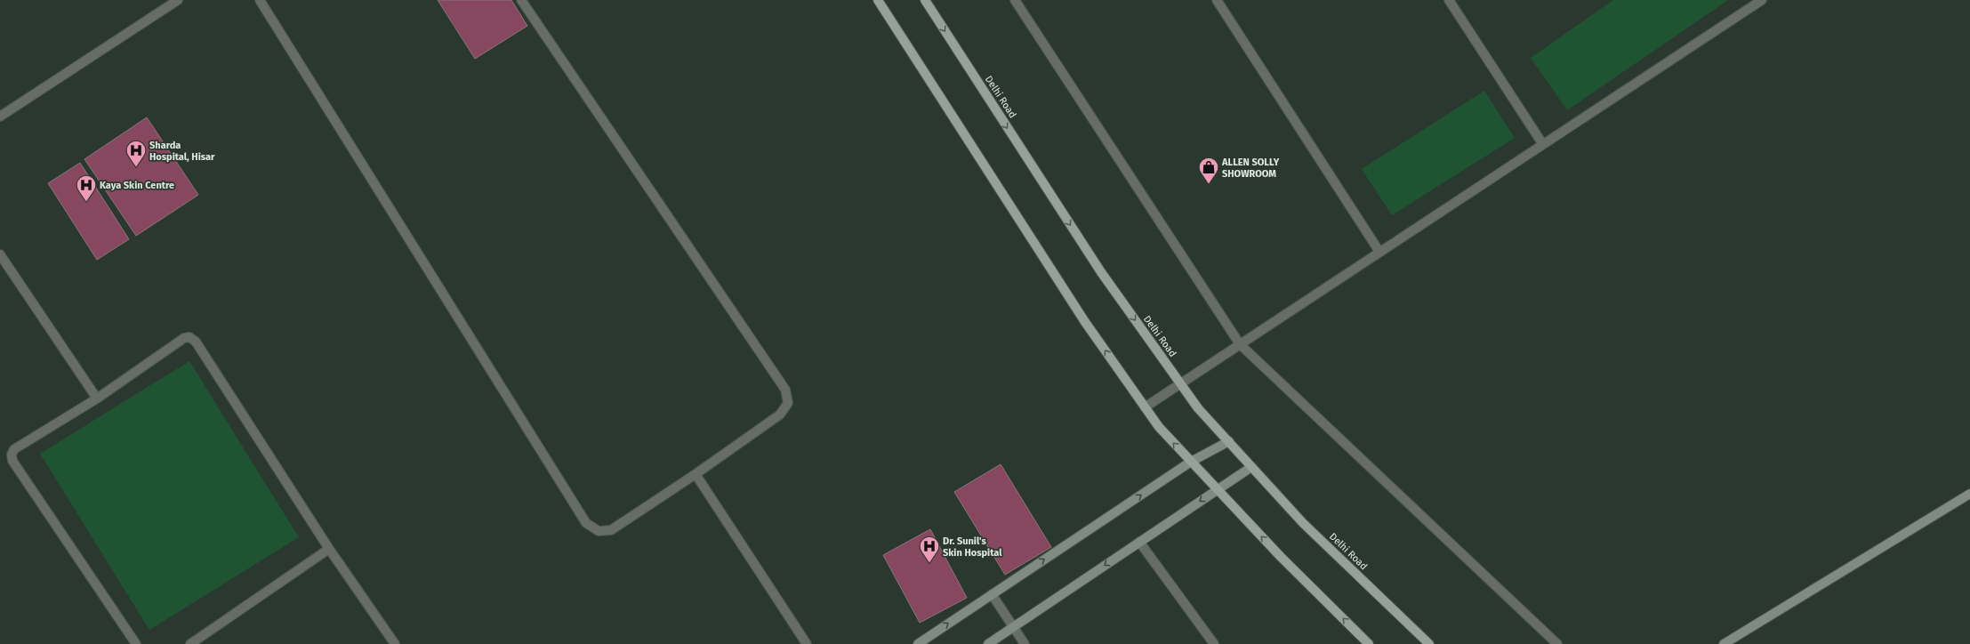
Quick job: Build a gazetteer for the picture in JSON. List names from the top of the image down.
{
  "streets": {
    "main road": ["Delhi Road"]
  },
  "places": {
    "hospital": ["Sharda Hospital, Hisar", "Kaya Skin Centre", "Dr. Sunil's Skin Hospital"],
    "shop": ["ALLEN SOLLY SHOWROOM"]
  }
}
